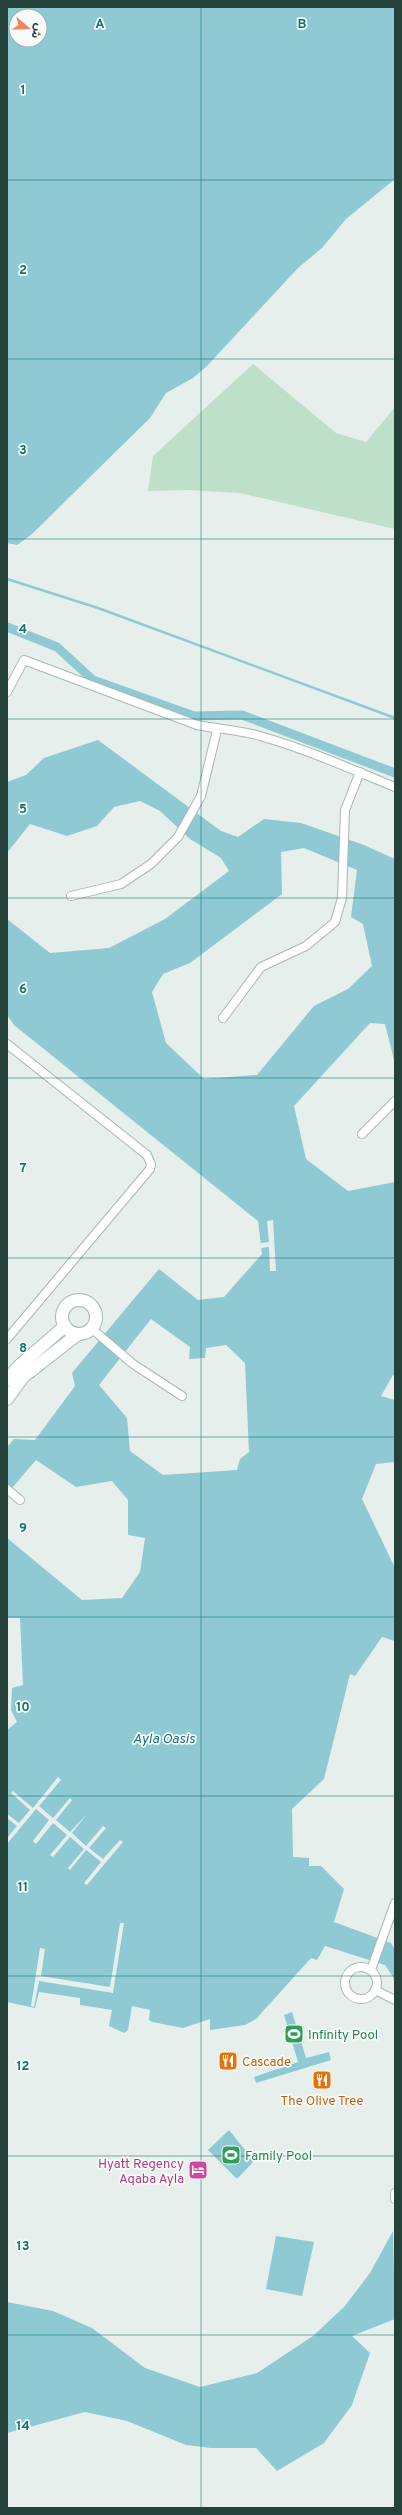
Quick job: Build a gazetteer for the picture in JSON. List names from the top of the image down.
{
  "water": ["Ayla Oasis"],
  "places": {
    "sports": ["Infinity Pool", "Family Pool"],
    "restaurant": ["Cascade", "The Olive Tree"],
    "hotel": ["Hyatt Regency Aqaba Ayla"]
  },
  "north": "right",
  "grid": {
    "columns": ["A", "B"],
    "rows": [
      "1",
      "2",
      "3",
      "4",
      "5",
      "6",
      "7",
      "8",
      "9",
      "10",
      "11",
      "12",
      "13",
      "14"
    ]
  }
}
